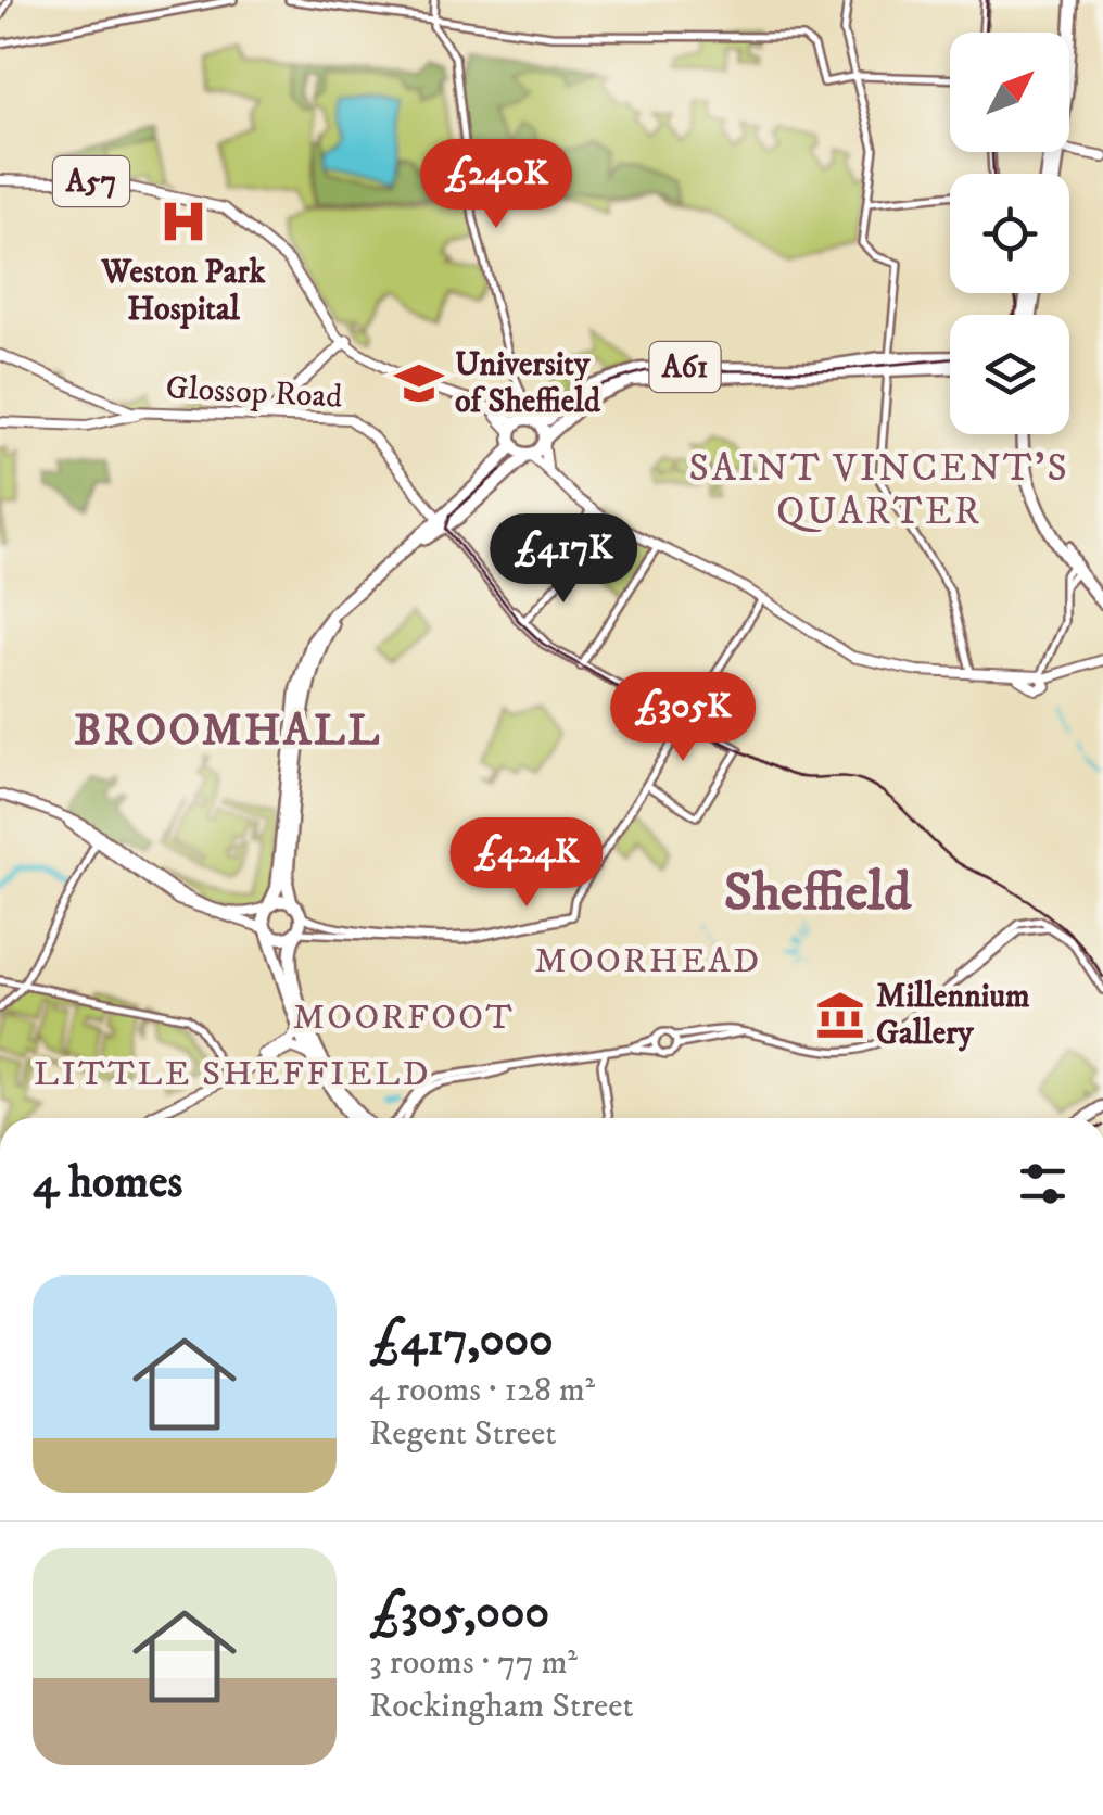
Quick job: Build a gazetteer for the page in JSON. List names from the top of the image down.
{
  "streets": {
    "highway": ["A61"],
    "main road": ["A57", "Glossop Road"]
  },
  "crossings": [
    ["A57", "A61"],
    ["A61", "Glossop Road"]
  ],
  "districts": [
    "SAINT VINCENT'S QUARTER",
    "BROOMHALL",
    "Sheffield",
    "MOORHEAD",
    "MOORFOOT",
    "LITTLE SHEFFIELD"
  ],
  "places": {
    "hospital": ["Weston Park Hospital"],
    "school or university": ["University of Sheffield"],
    "museum": ["Millennium Gallery"]
  },
  "north": "top right",
  "page": {
    "price": [
      "£240K",
      "£417K",
      "£305K",
      "£424K"
    ],
    "heading": "4 homes",
    "list": [
      {
        "name": "£417,000",
        "note": "4 rooms · 128 m² · Regent Street"
      },
      {
        "name": "£305,000",
        "note": "3 rooms · 77 m² · Rockingham Street"
      }
    ]
  }
}
